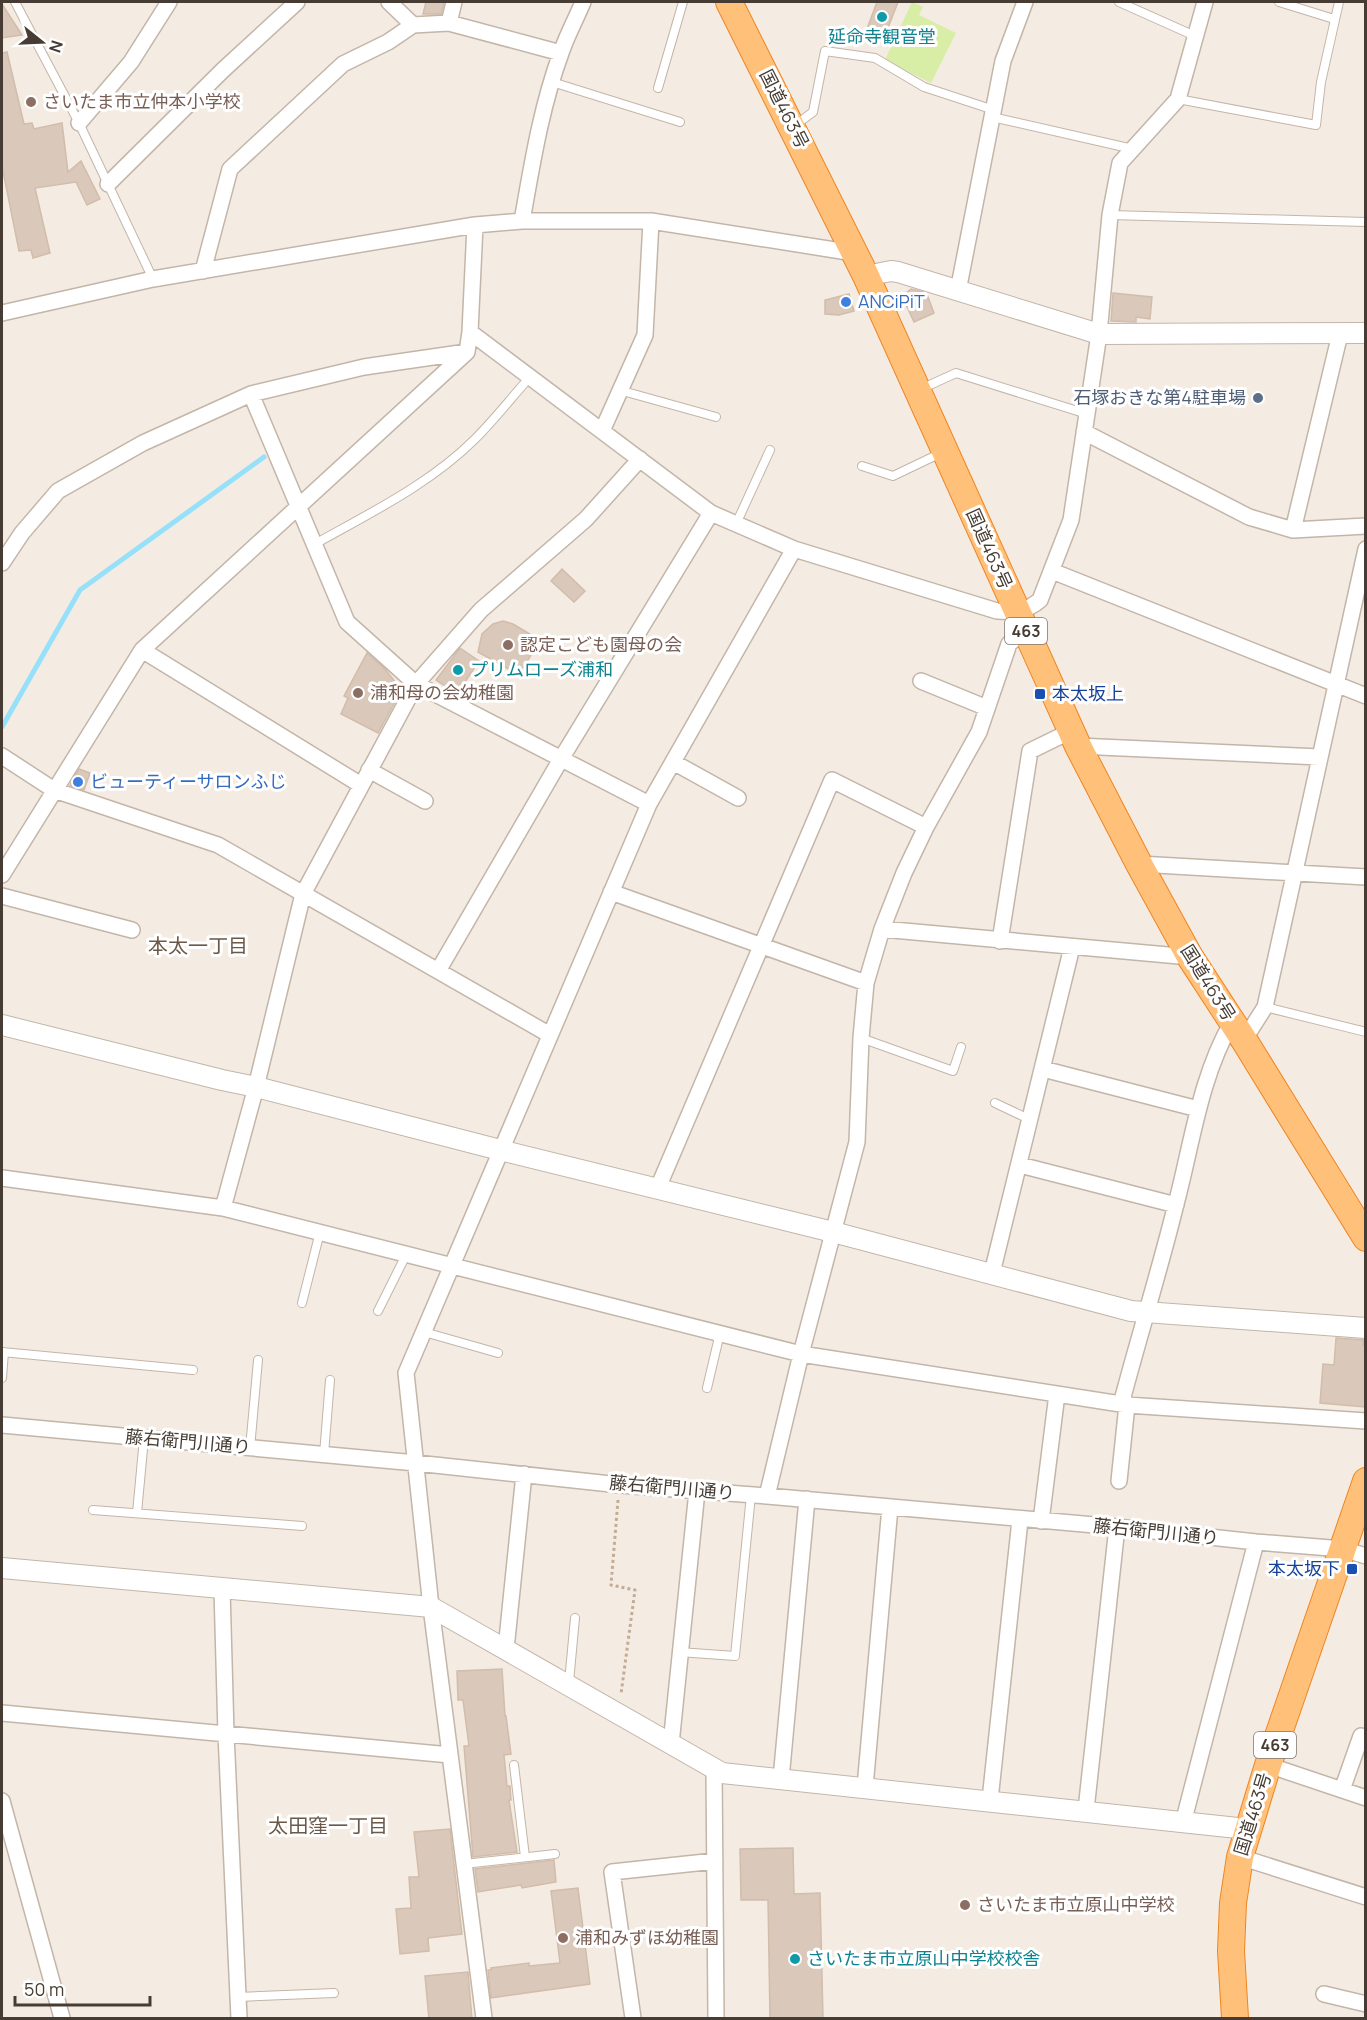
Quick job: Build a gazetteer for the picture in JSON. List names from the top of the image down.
{
  "streets": {
    "highway": ["国道463号", "463"],
    "street": ["藤右衛門川通り"]
  },
  "crossings": [
    ["国道463号", "藤右衛門川通り"]
  ],
  "districts": ["本太一丁目", "太田窪一丁目"],
  "places": {
    "other": [
      "延命寺観音堂",
      "さいたま市立仲本小学校",
      "ANCiPiT",
      "石塚おきな第4駐車場",
      "認定こども園母の会",
      "プリムローズ浦和",
      "浦和母の会幼稚園",
      "ビューティーサロンふじ",
      "さいたま市立原山中学校",
      "浦和みずほ幼稚園",
      "さいたま市立原山中学校校舎"
    ],
    "transit": ["本太坂上", "本太坂下"]
  },
  "scale_bar": "50 m",
  "north": "right"
}
